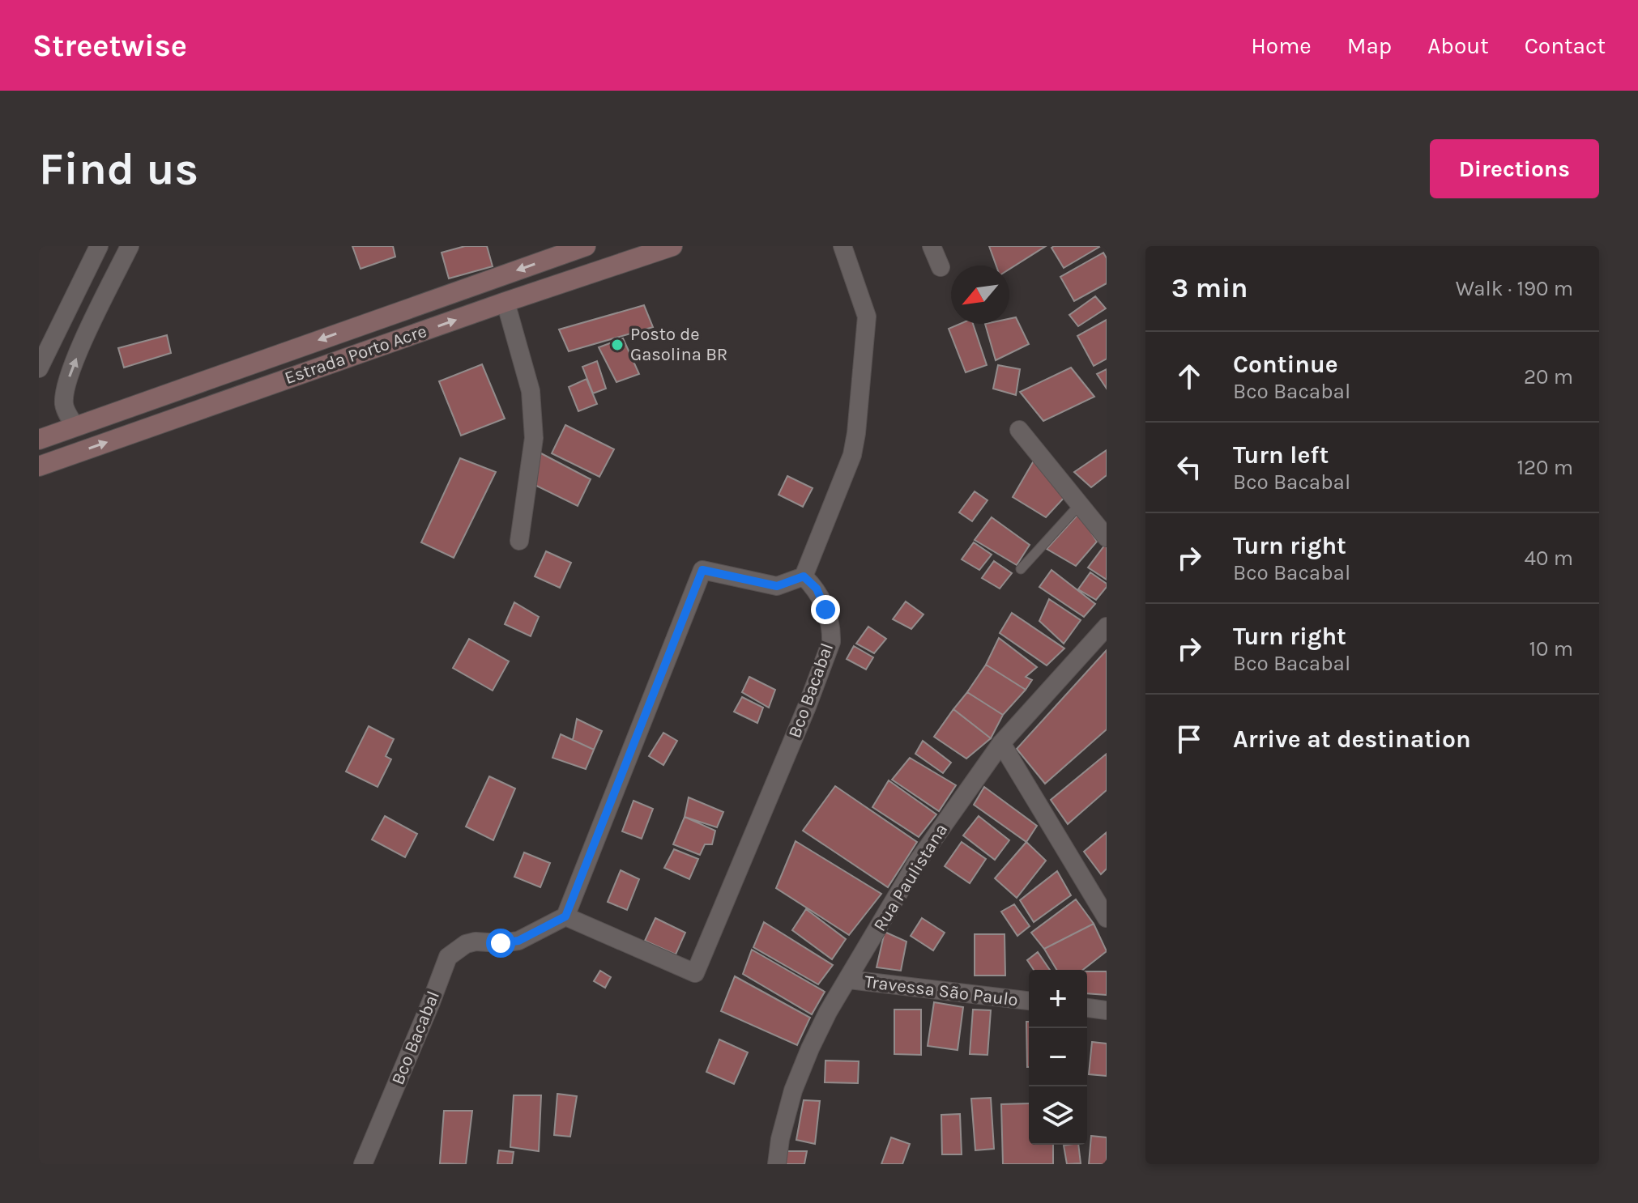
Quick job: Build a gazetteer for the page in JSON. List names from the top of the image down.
{
  "streets": {
    "main road": ["Estrada Porto Acre"],
    "street": ["Bco Bacabal", "Rua Paulistana", "Travessa São Paulo"]
  },
  "crossings": [
    ["Rua Paulistana", "Travessa São Paulo"]
  ],
  "places": ["Posto de Gasolina BR"],
  "north": "bottom left",
  "page": {
    "header": "Streetwise",
    "nav": [
      "Home",
      "Map",
      "About",
      "Contact"
    ],
    "buttons": "Directions",
    "title": "Find us",
    "heading": ["3 min", "Walk · 190 m"],
    "list": [
      ["Continue", "Bco Bacabal", "20 m"],
      ["Turn left", "Bco Bacabal", "120 m"],
      ["Turn right", "Bco Bacabal", "40 m"],
      ["Turn right", "Bco Bacabal", "10 m"],
      "Arrive at destination"
    ],
    "map_buttons": ["+", "−"]
  }
}
